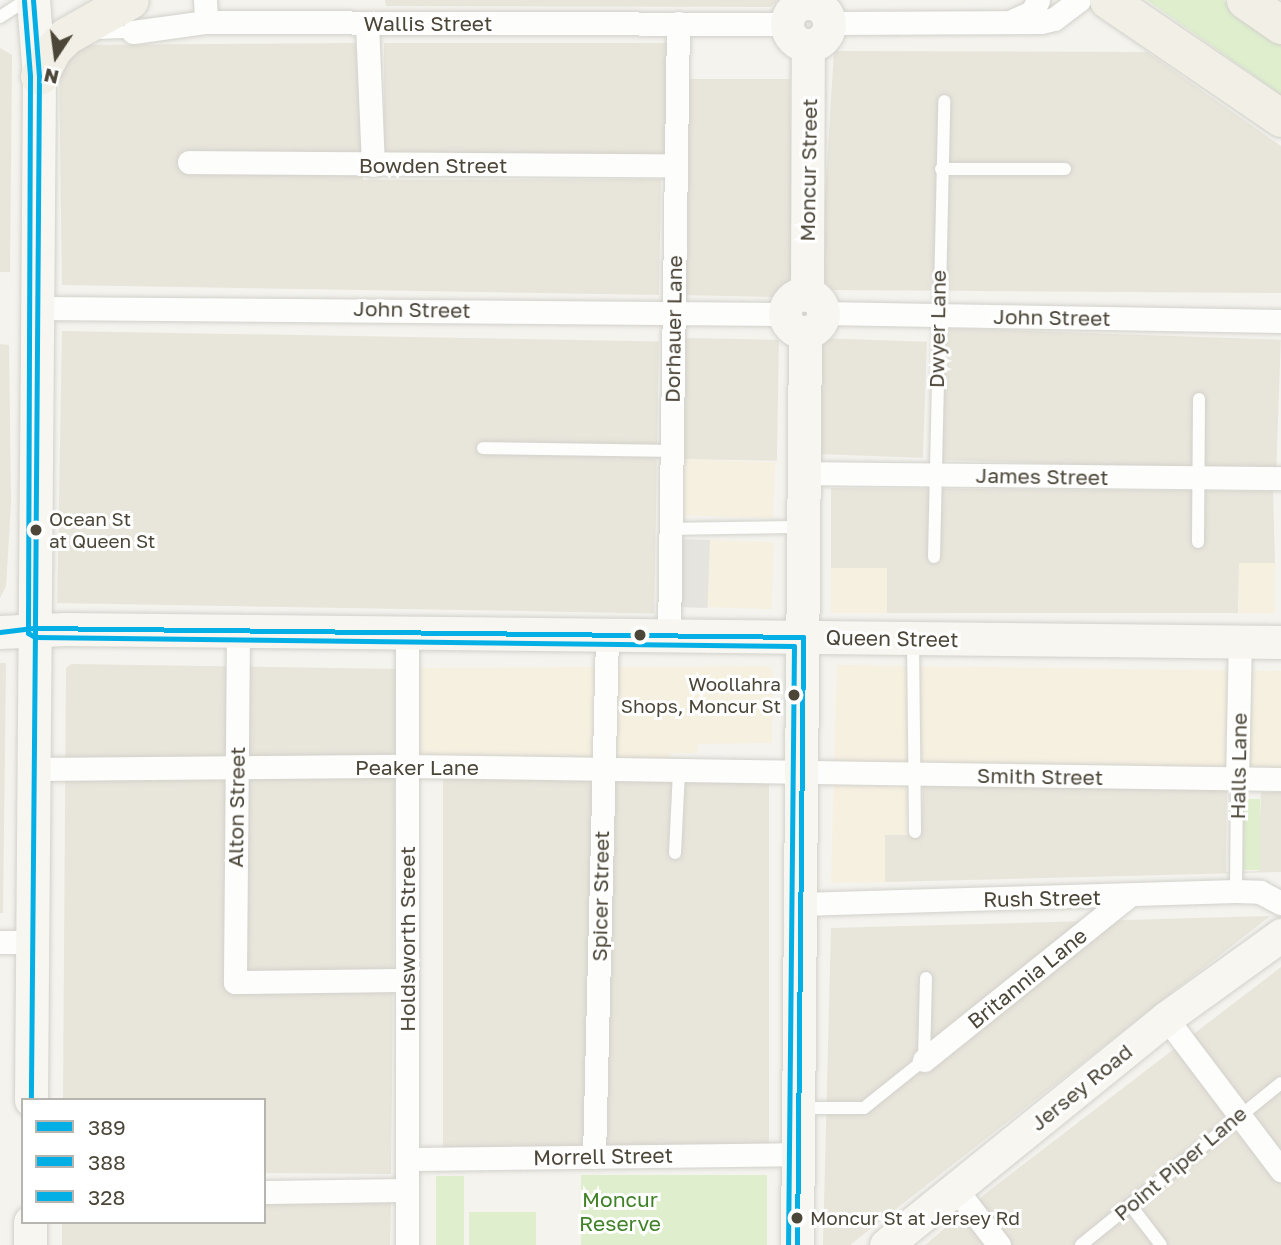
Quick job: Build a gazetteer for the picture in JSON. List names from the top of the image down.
{
  "streets": {
    "street": [
      "Wallis Street",
      "Bowden Street",
      "Moncur Street",
      "John Street",
      "Dorhauer Lane",
      "James Street",
      "Queen Street",
      "Halls Lane",
      "Peaker Lane",
      "Smith Street",
      "Alton Street",
      "Spicer Street",
      "Rush Street",
      "Holdsworth Street",
      "Britannia Lane",
      "Jersey Road",
      "Morrell Street"
    ],
    "lane": ["Dwyer Lane", "Point Piper Lane"]
  },
  "crossings": [
    ["Wallis Street", "Moncur Street"],
    ["Wallis Street", "Dorhauer Lane"],
    ["Bowden Street", "Dorhauer Lane"],
    ["Moncur Street", "John Street"],
    ["Moncur Street", "James Street"],
    ["Moncur Street", "Queen Street"],
    ["Moncur Street", "Peaker Lane"],
    ["Moncur Street", "Smith Street"],
    ["Moncur Street", "Rush Street"],
    ["Moncur Street", "Britannia Lane"],
    ["Moncur Street", "Morrell Street"],
    ["John Street", "Dorhauer Lane"],
    ["John Street", "Dwyer Lane"],
    ["Dorhauer Lane", "Queen Street"],
    ["Dwyer Lane", "James Street"],
    ["Queen Street", "Halls Lane"],
    ["Queen Street", "Alton Street"],
    ["Queen Street", "Spicer Street"],
    ["Queen Street", "Holdsworth Street"],
    ["Halls Lane", "Smith Street"],
    ["Halls Lane", "Rush Street"],
    ["Peaker Lane", "Smith Street"],
    ["Peaker Lane", "Alton Street"],
    ["Peaker Lane", "Spicer Street"],
    ["Peaker Lane", "Holdsworth Street"],
    ["Alton Street", "Holdsworth Street"],
    ["Spicer Street", "Morrell Street"],
    ["Rush Street", "Britannia Lane"],
    ["Holdsworth Street", "Morrell Street"]
  ],
  "parks": ["Moncur Reserve"],
  "places": ["Ocean St at Queen St", "Woollahra Shops, Moncur St", "Moncur St at Jersey Rd"],
  "lines": ["transit line 389", "transit line 388", "transit line 328"],
  "legend": ["389", "388", "328"],
  "north": "bottom"
}
